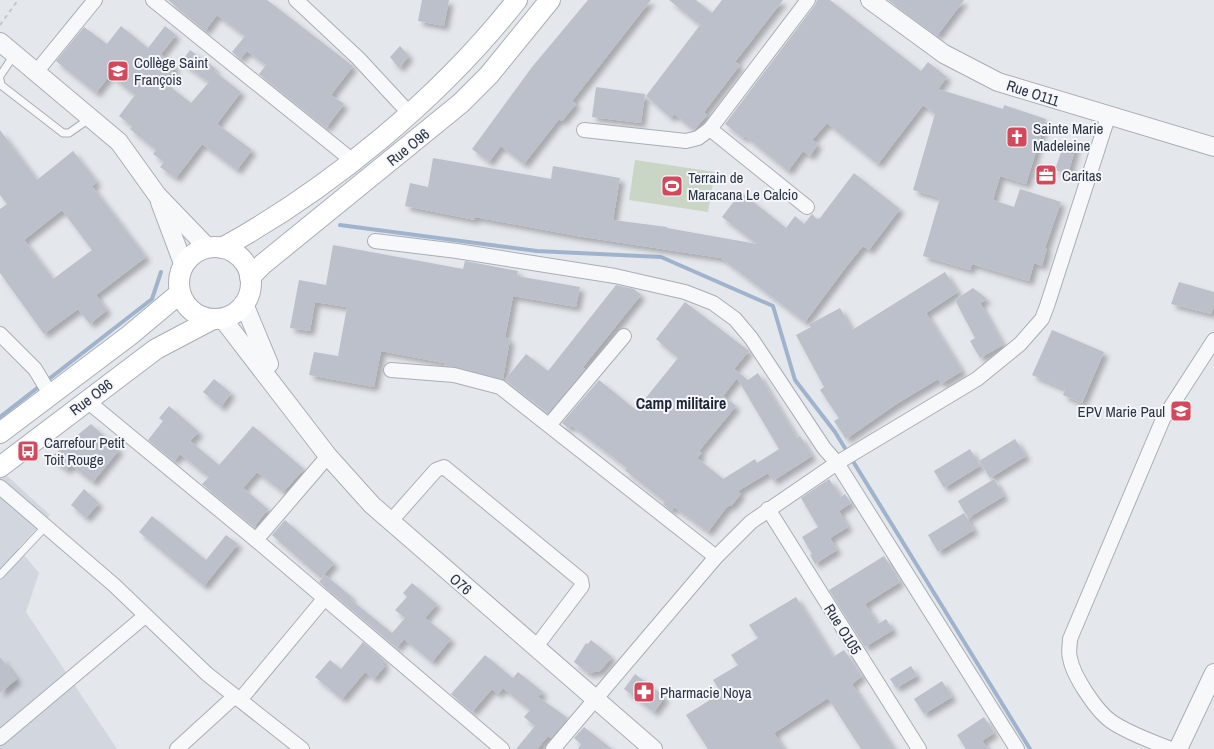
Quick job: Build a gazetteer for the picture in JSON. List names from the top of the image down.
{
  "streets": {
    "main road": ["Rue O96"],
    "street": ["Rue O111", "O76", "Rue O105"]
  },
  "districts": ["Camp militaire"],
  "places": {
    "school or university": ["Collège Saint François", "EPV Marie Paul"],
    "church": ["Sainte Marie Madeleine"],
    "office": ["Caritas"],
    "sports": ["Terrain de Maracana Le Calcio"],
    "bus stop": ["Carrefour Petit Toit Rouge"],
    "pharmacy": ["Pharmacie Noya"]
  }
}
